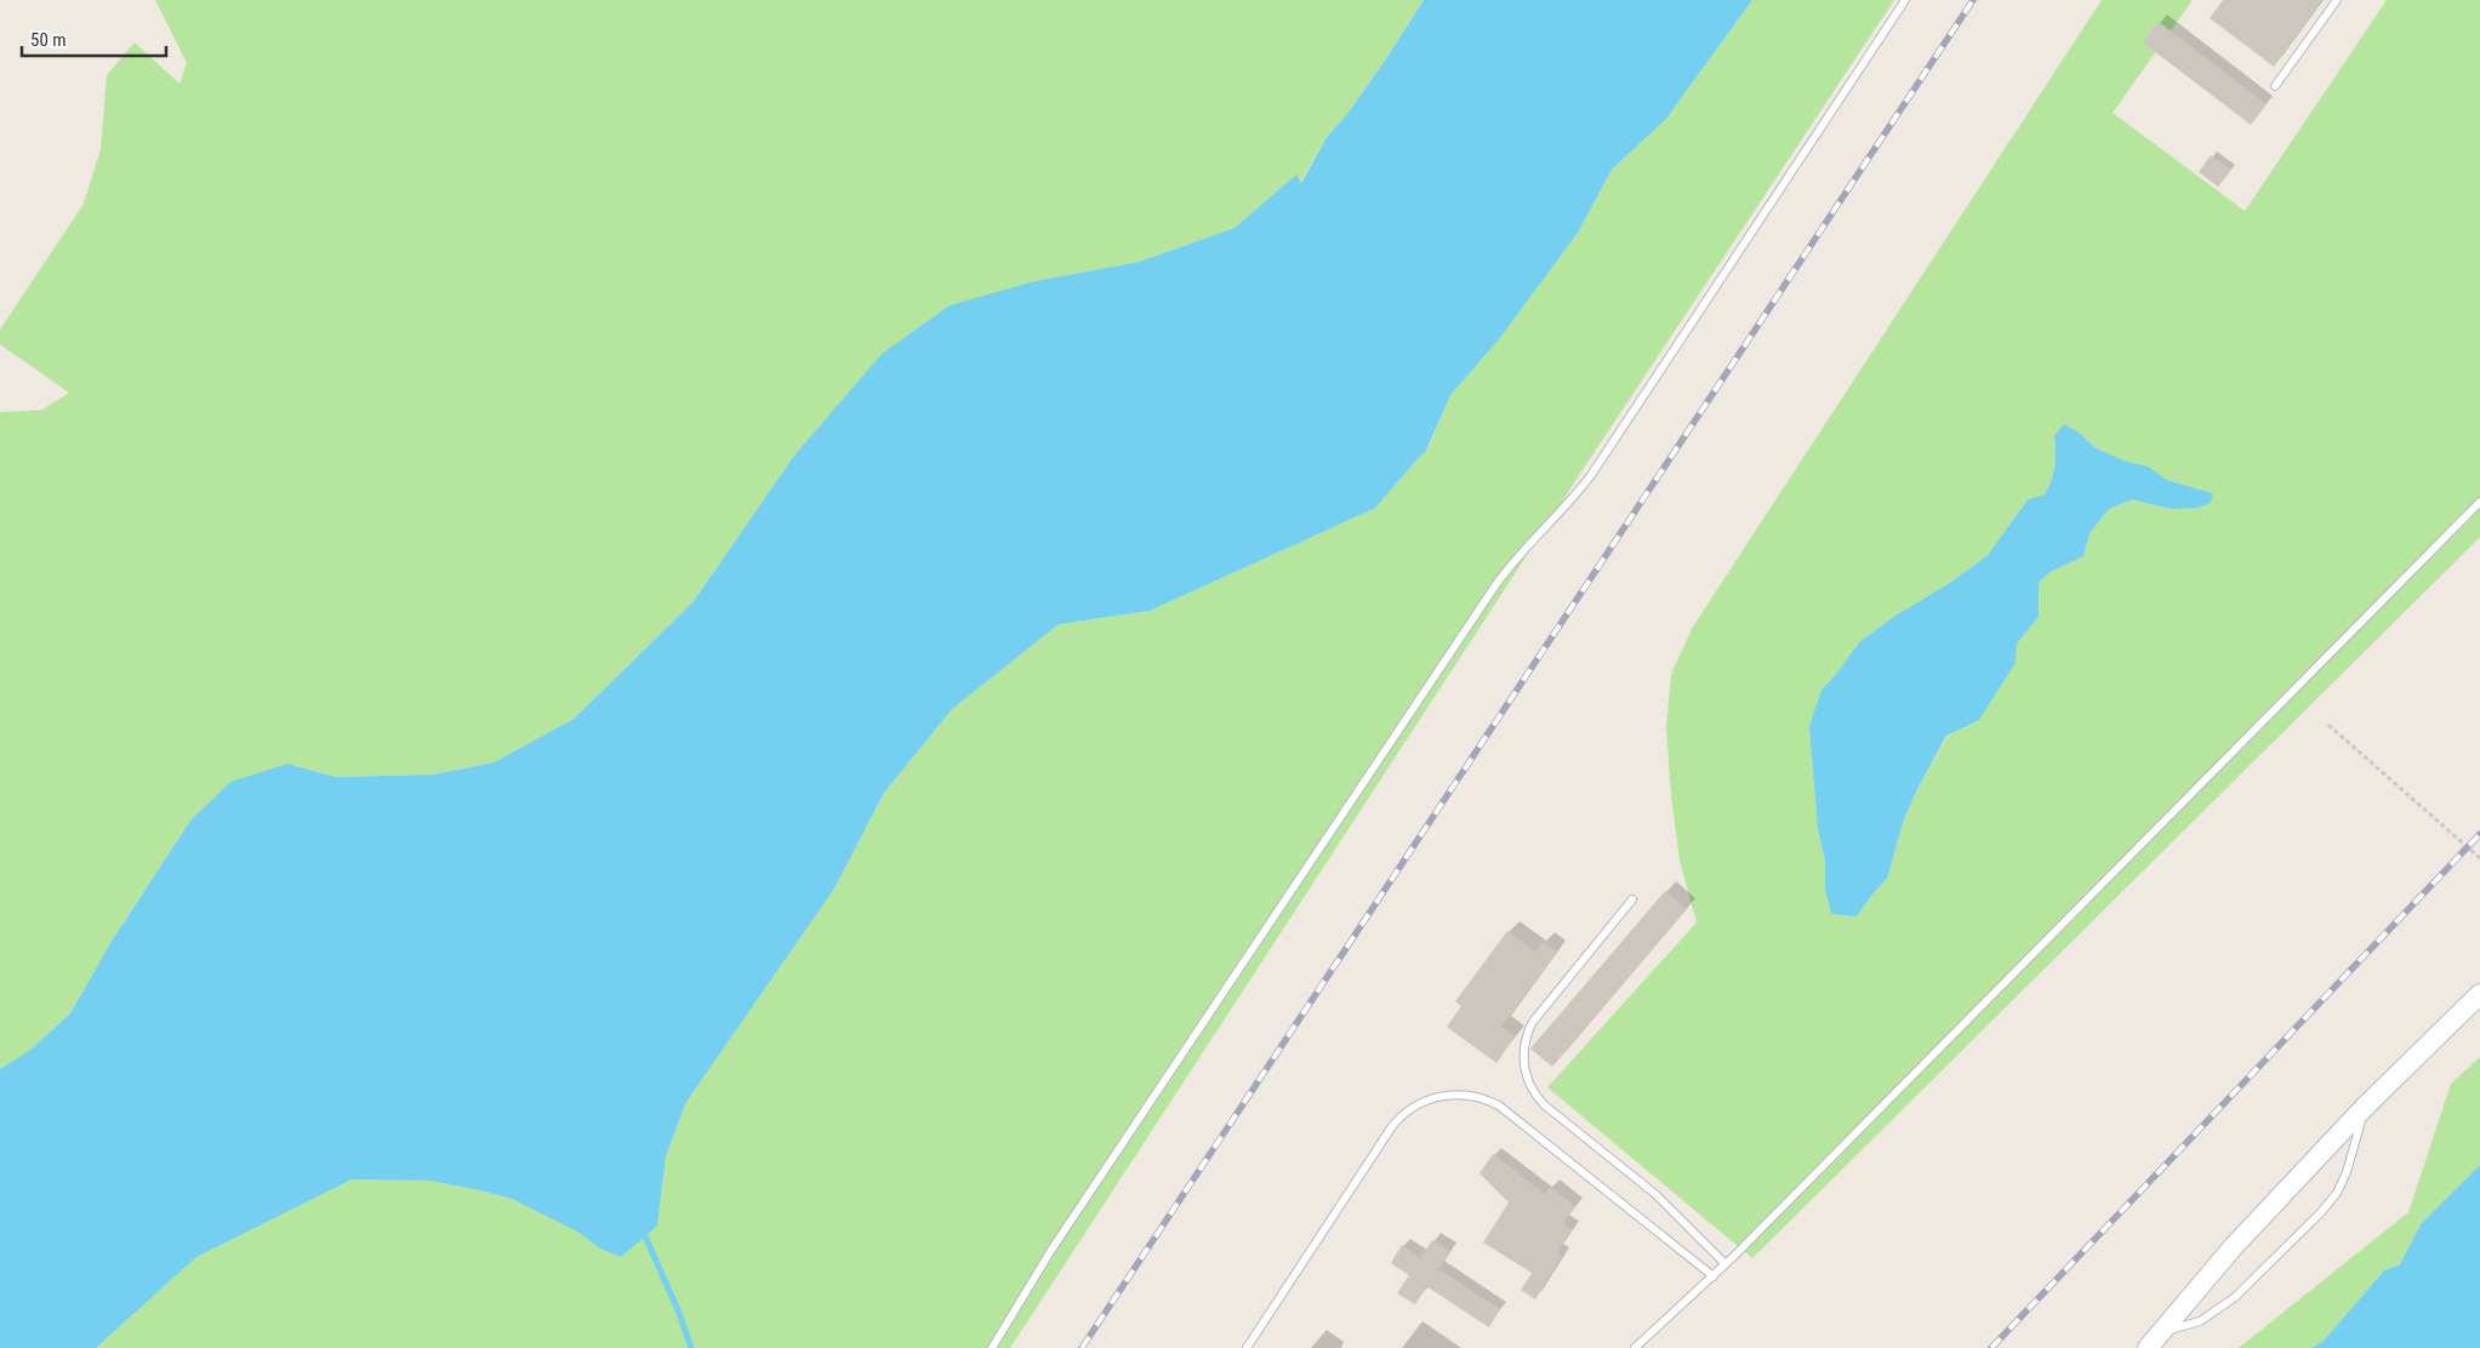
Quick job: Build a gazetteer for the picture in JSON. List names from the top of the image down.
{
  "scale_bar": "50 m"
}
